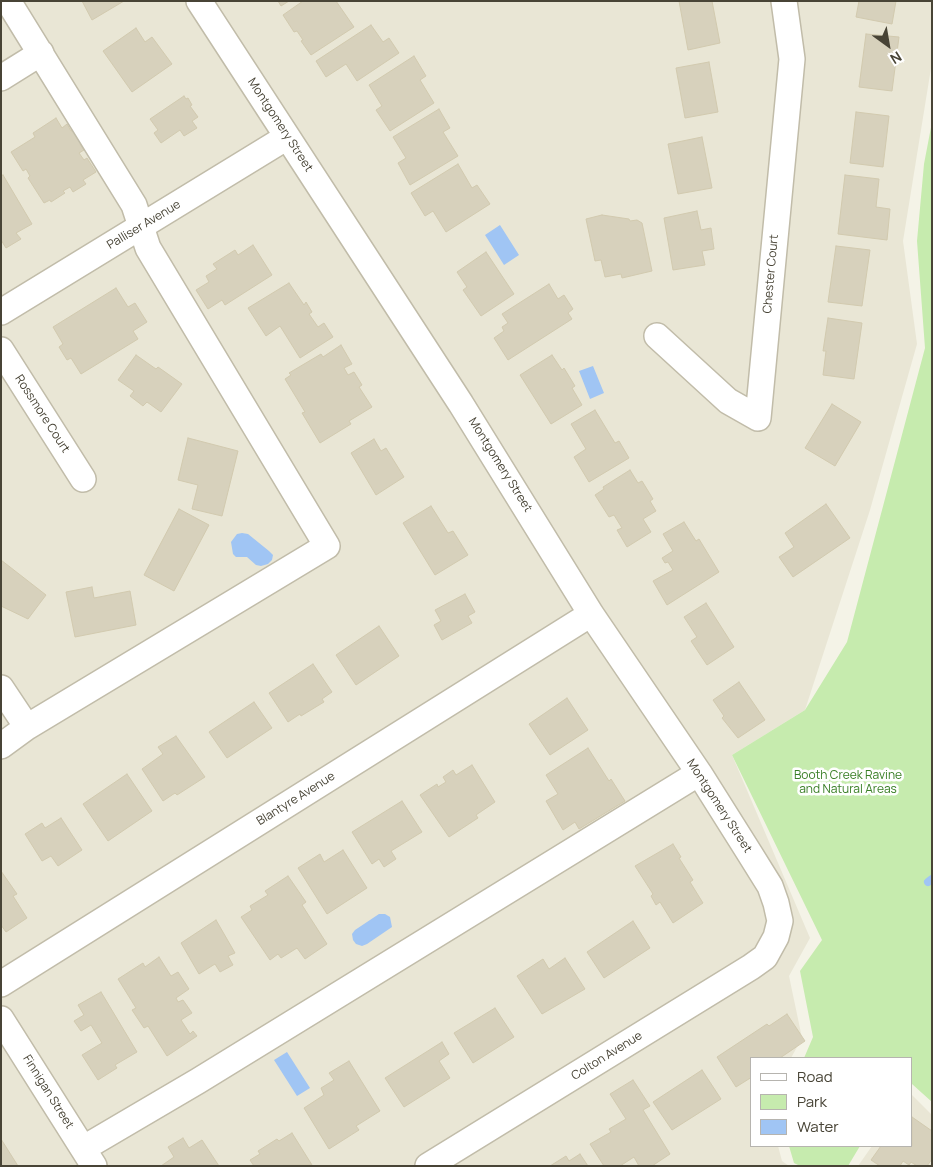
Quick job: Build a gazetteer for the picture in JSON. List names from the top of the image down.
{
  "streets": {
    "street": [
      "Montgomery Street",
      "Palliser Avenue",
      "Chester Court",
      "Rossmore Court",
      "Blantyre Avenue",
      "Colton Avenue",
      "Finnigan Street"
    ]
  },
  "crossings": [
    ["Montgomery Street", "Palliser Avenue"],
    ["Montgomery Street", "Blantyre Avenue"],
    ["Montgomery Street", "Colton Avenue"]
  ],
  "parks": ["Booth Creek Ravine and Natural Areas"],
  "legend": ["Road", "Park", "Water"],
  "north": "bottom right"
}
